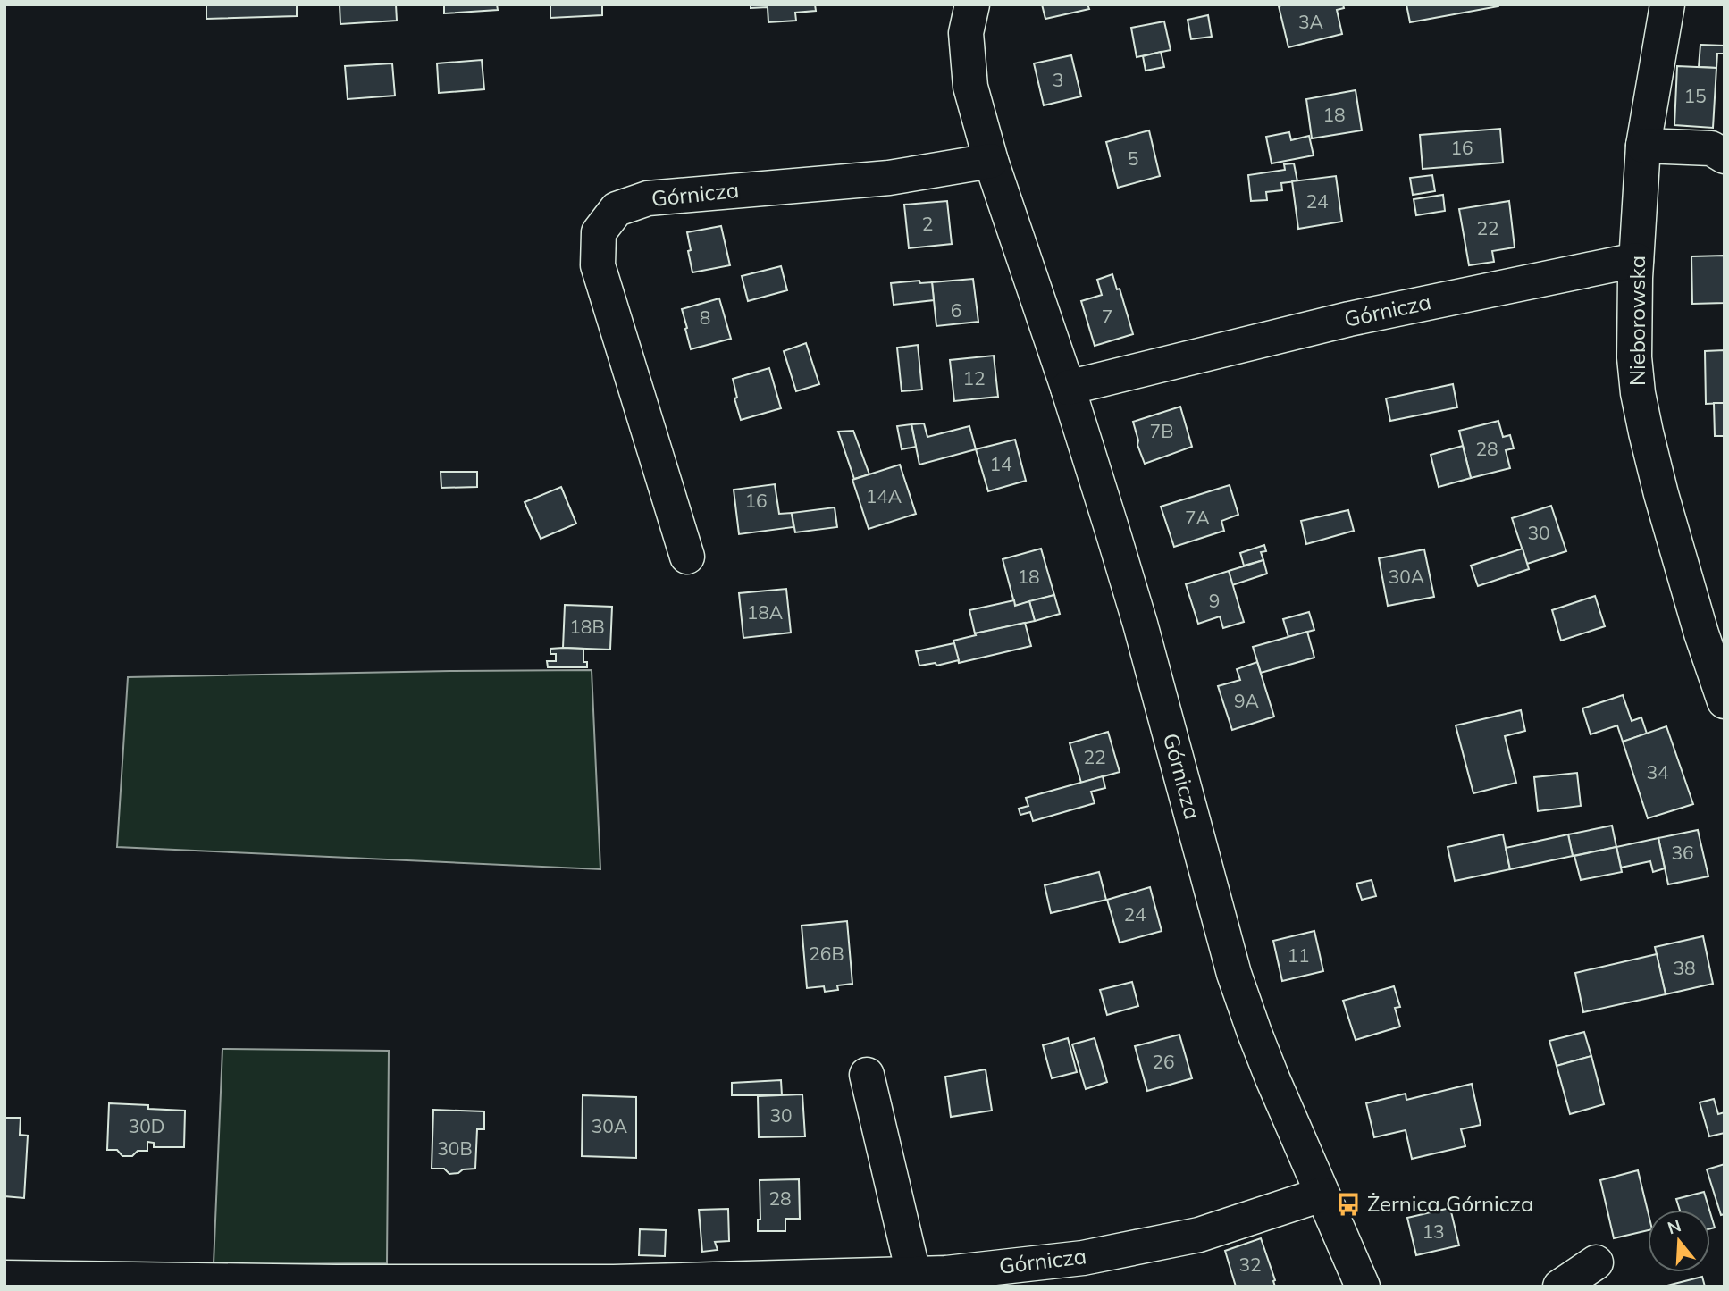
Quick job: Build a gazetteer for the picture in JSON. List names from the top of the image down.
{
  "streets": {
    "street": ["Górnicza", "Nieborowska"]
  },
  "crossings": [
    ["Górnicza", "Nieborowska"]
  ],
  "places": {
    "bus stop": ["Żernica Górnicza"]
  },
  "house_numbers": [
    "3A",
    "3",
    "15",
    "18",
    "16",
    "5",
    "24",
    "2",
    "22",
    "6",
    "7",
    "8",
    "12",
    "7B",
    "28",
    "14",
    "14A",
    "16",
    "7A",
    "30",
    "18",
    "30A",
    "9",
    "18A",
    "18B",
    "9A",
    "22",
    "34",
    "36",
    "24",
    "26B",
    "11",
    "38",
    "26",
    "30",
    "30D",
    "30A",
    "30B",
    "28",
    "13",
    "32"
  ],
  "north": "top"
}
